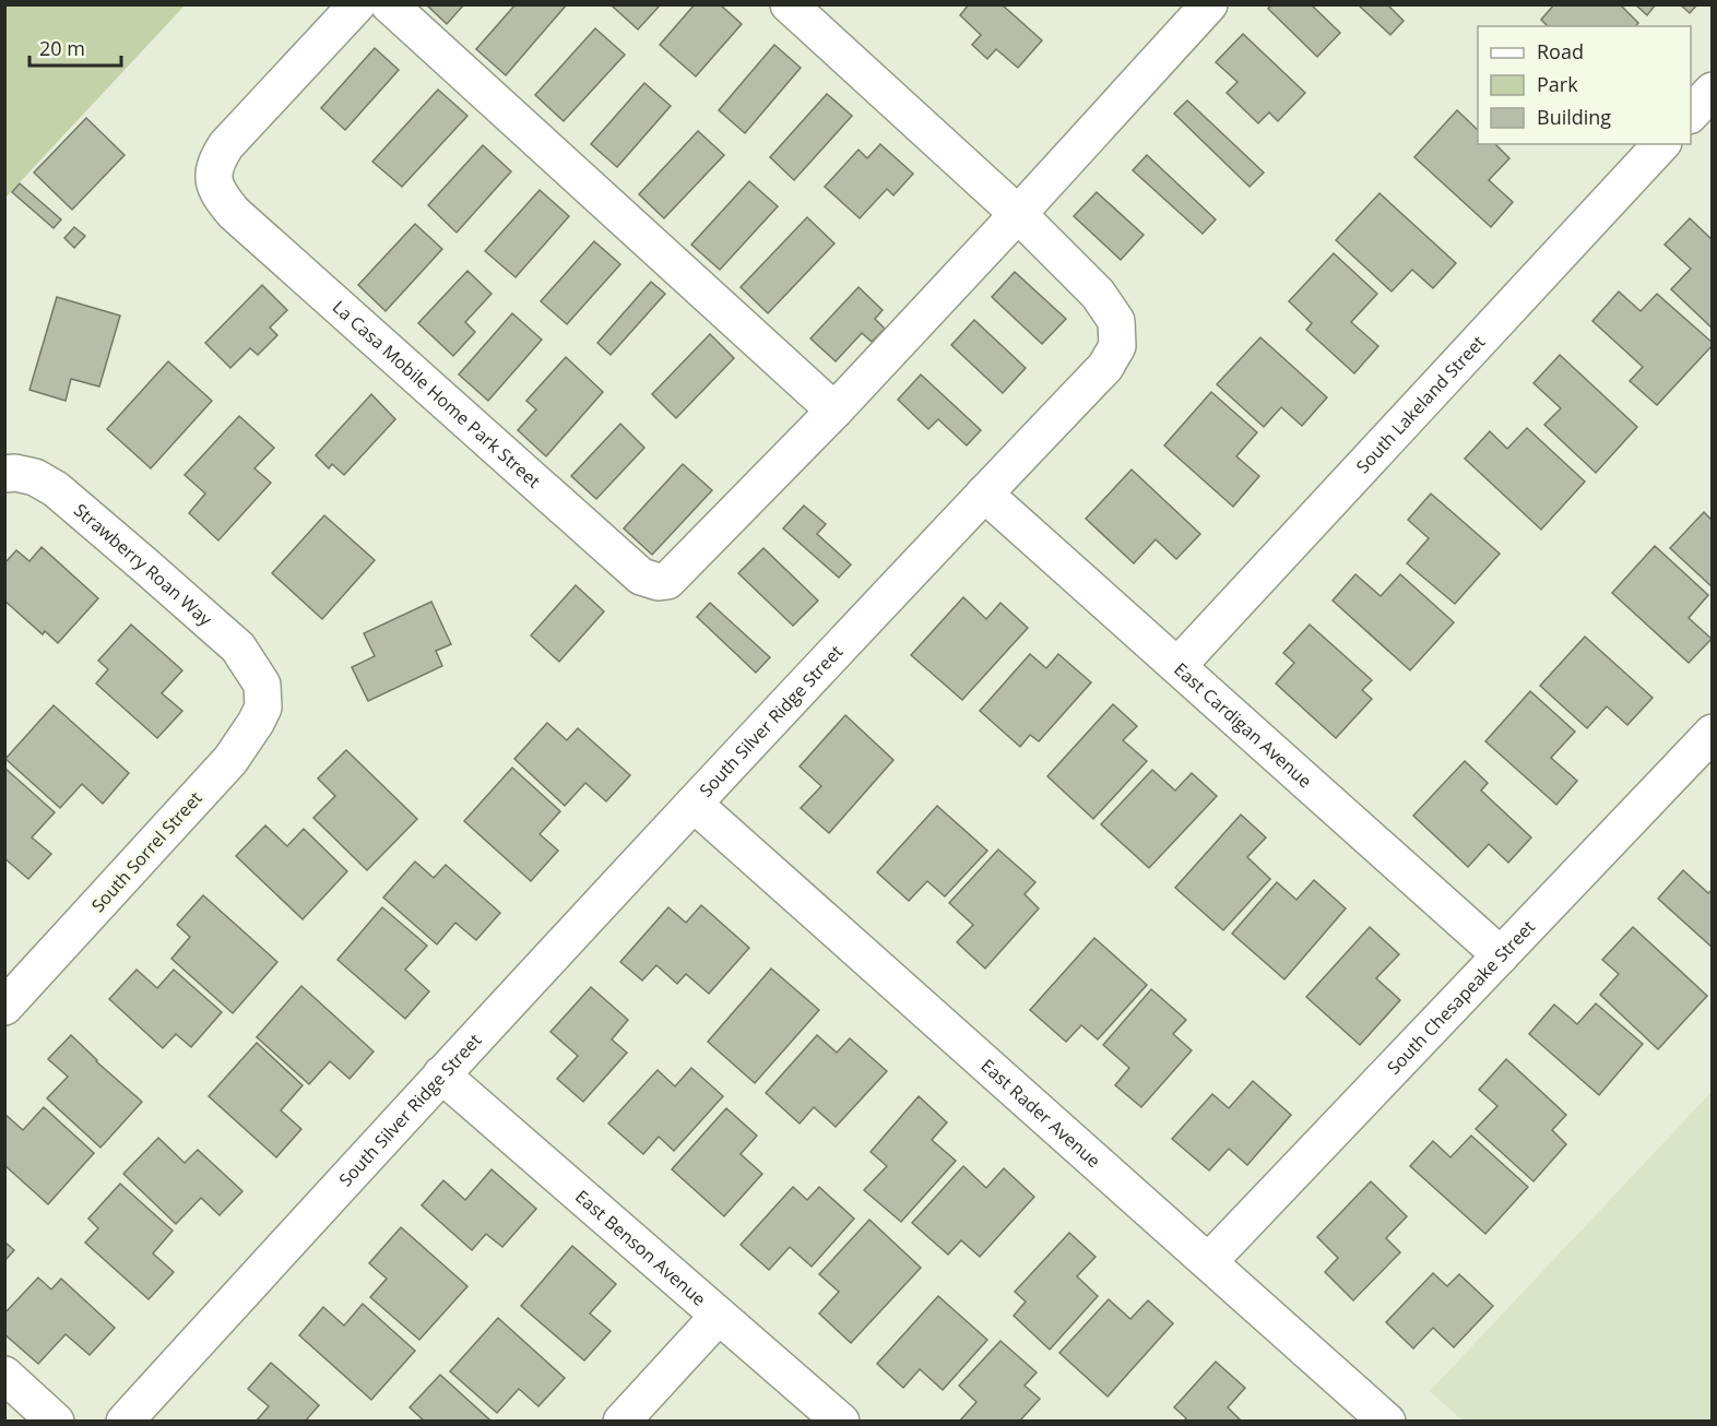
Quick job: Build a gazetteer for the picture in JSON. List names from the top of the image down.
{
  "streets": {
    "street": [
      "La Casa Mobile Home Park Street",
      "South Lakeland Street",
      "Strawberry Roan Way",
      "South Silver Ridge Street",
      "East Cardigan Avenue",
      "South Sorrel Street",
      "South Chesapeake Street",
      "East Rader Avenue",
      "East Benson Avenue"
    ]
  },
  "crossings": [
    ["South Lakeland Street", "East Cardigan Avenue"],
    ["Strawberry Roan Way", "South Sorrel Street"],
    ["South Silver Ridge Street", "East Cardigan Avenue"],
    ["South Silver Ridge Street", "East Rader Avenue"],
    ["South Silver Ridge Street", "East Benson Avenue"],
    ["East Cardigan Avenue", "South Chesapeake Street"],
    ["South Chesapeake Street", "East Rader Avenue"]
  ],
  "legend": ["Road", "Park", "Building"],
  "scale_bar": "20 m"
}
